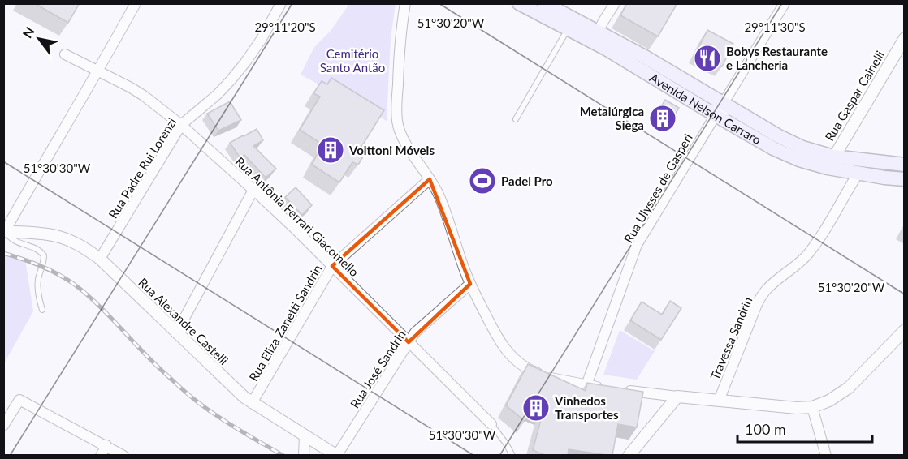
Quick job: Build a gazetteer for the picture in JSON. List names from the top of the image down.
{
  "streets": {
    "main road": ["Avenida Nelson Carraro"],
    "street": [
      "Rua Gaspar Cainelli",
      "Rua Padre Rui Lorenzi",
      "Rua Ulysses de Gasperi",
      "Rua Antônia Ferrari Giacomello",
      "Rua Alexandre Castelli",
      "Rua Eliza Zanetti Sandrin",
      "Travessa Sandrin",
      "Rua José Sandrin"
    ]
  },
  "crossings": [
    ["Rua Gaspar Cainelli", "Avenida Nelson Carraro"],
    ["Avenida Nelson Carraro", "Rua Ulysses de Gasperi"],
    ["Avenida Nelson Carraro", "Travessa Sandrin"],
    ["Rua Padre Rui Lorenzi", "Rua Antônia Ferrari Giacomello"],
    ["Rua Padre Rui Lorenzi", "Rua Alexandre Castelli"],
    ["Rua Antônia Ferrari Giacomello", "Rua Eliza Zanetti Sandrin"],
    ["Rua Antônia Ferrari Giacomello", "Rua José Sandrin"],
    ["Rua Alexandre Castelli", "Rua Eliza Zanetti Sandrin"],
    ["Rua Alexandre Castelli", "Rua José Sandrin"]
  ],
  "parks": ["Cemitério Santo Antão"],
  "places": {
    "restaurant": ["Bobys Restaurante e Lancheria"],
    "building": ["Metalúrgica Siega", "Volttoni Móveis", "Vinhedos Transportes"],
    "sports": ["Padel Pro"]
  },
  "scale_bar": "100 m",
  "north": "top left",
  "coordinates": [
    "51°30'20\"W",
    "29°11'20\"S",
    "29°11'30\"S",
    "51°30'30\"W"
  ]
}
